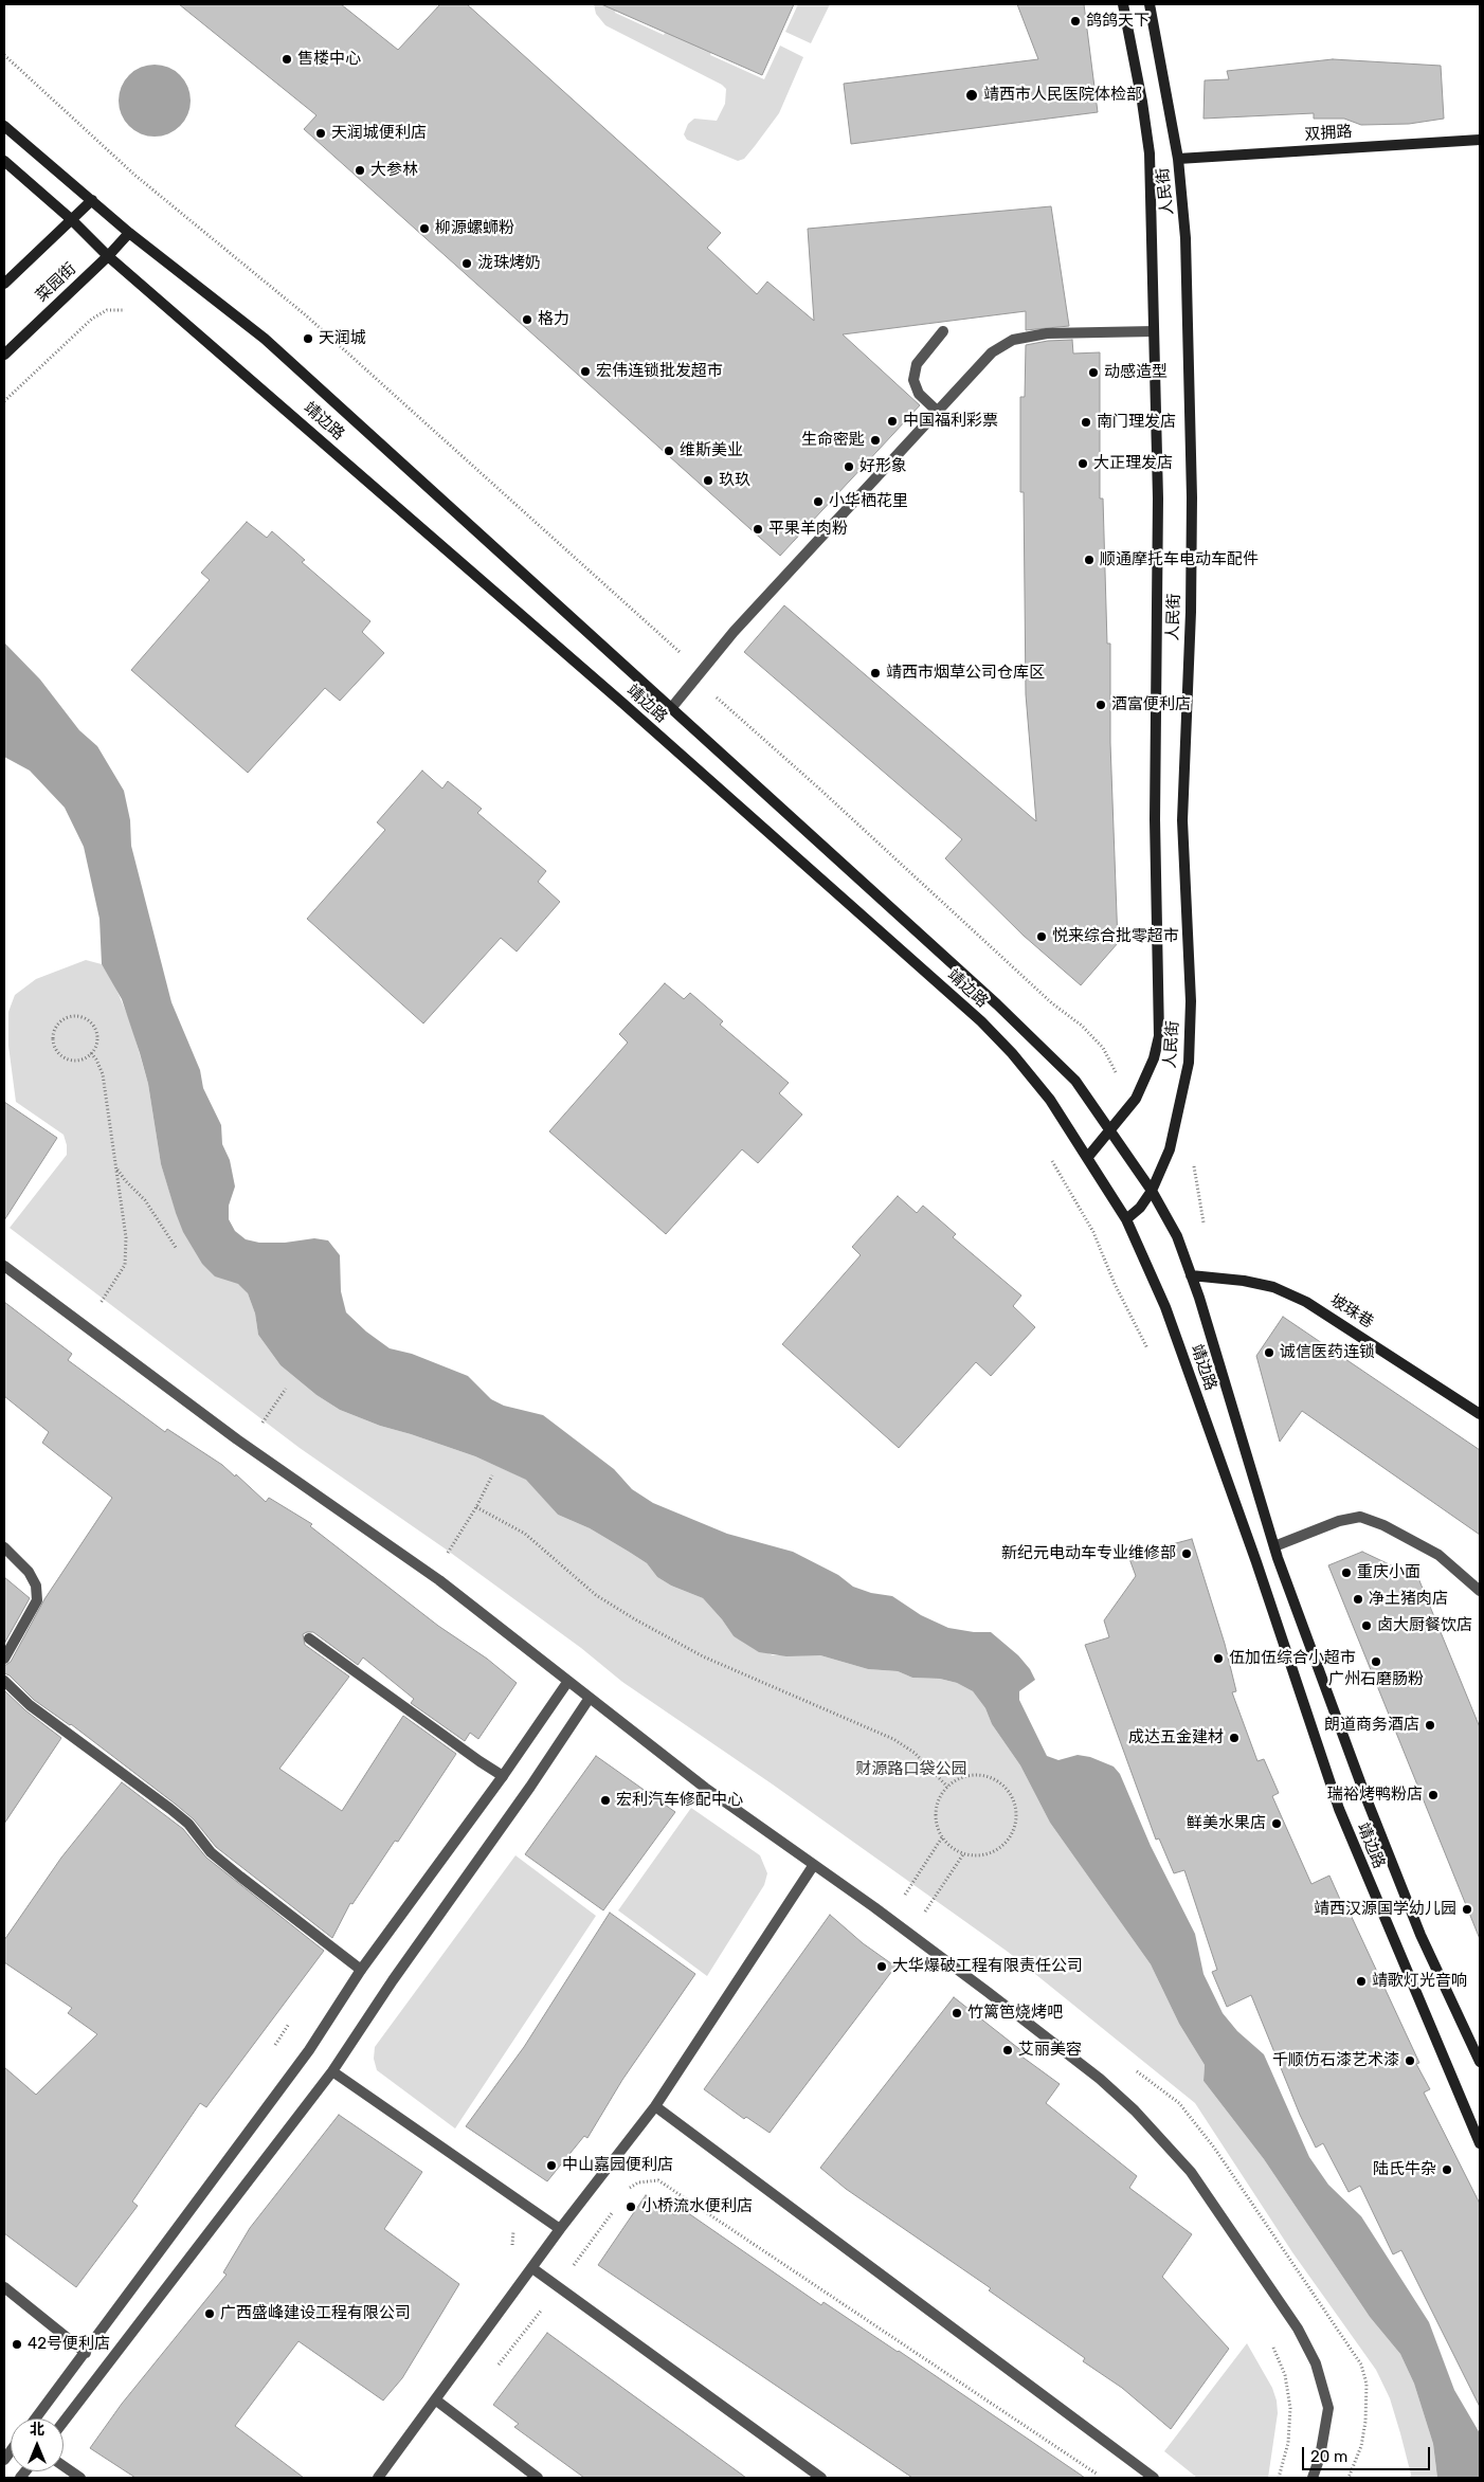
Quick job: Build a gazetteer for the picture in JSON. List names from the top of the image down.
{
  "streets": {
    "main road": [
      "双拥路",
      "人民街",
      "菜园街",
      "靖边路",
      "坡珠巷"
    ]
  },
  "crossings": [
    ["双拥路", "人民街"],
    ["人民街", "靖边路"],
    ["菜园街", "靖边路"],
    ["靖边路", "坡珠巷"]
  ],
  "parks": ["财源路口袋公园"],
  "places": [
    "鸽鸽天下",
    "售楼中心",
    "靖西市人民医院体检部",
    "天润城便利店",
    "大参林",
    "柳源螺蛳粉",
    "泷珠烤奶",
    "格力",
    "天润城",
    "宏伟连锁批发超市",
    "动感造型",
    "中国福利彩票",
    "南门理发店",
    "生命密匙",
    "维斯美业",
    "大正理发店",
    "好形象",
    "玖玖",
    "小华栖花里",
    "平果羊肉粉",
    "顺通摩托车电动车配件",
    "靖西市烟草公司仓库区",
    "酒富便利店",
    "悦来综合批零超市",
    "诚信医药连锁",
    "新纪元电动车专业维修部",
    "重庆小面",
    "净土猪肉店",
    "卤大厨餐饮店",
    "伍加伍综合小超市",
    "广州石磨肠粉",
    "朗道商务酒店",
    "成达五金建材",
    "瑞裕烤鸭粉店",
    "宏利汽车修配中心",
    "鲜美水果店",
    "靖西汉源国学幼儿园",
    "大华爆破工程有限责任公司",
    "靖歌灯光音响",
    "竹篱笆烧烤吧",
    "艾丽美容",
    "千顺仿石漆艺术漆",
    "中山嘉园便利店",
    "陆氏牛杂",
    "小桥流水便利店",
    "广西盛峰建设工程有限公司",
    "42号便利店"
  ],
  "scale_bar": "20 m",
  "north": "top"
}
